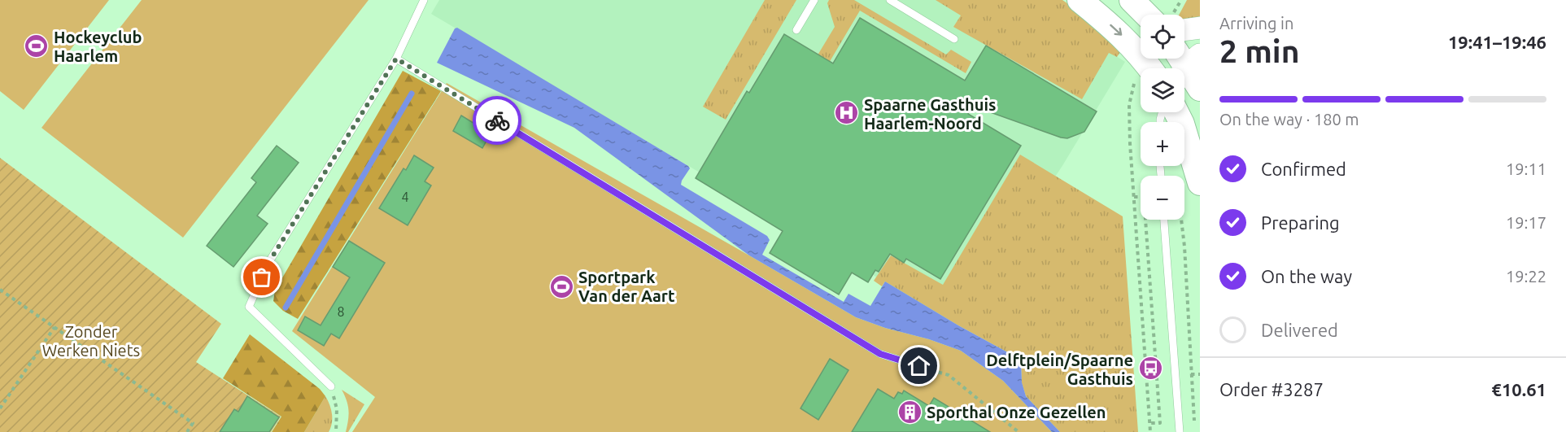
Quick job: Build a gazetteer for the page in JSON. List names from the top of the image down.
{
  "parks": ["Zonder Werken Niets"],
  "places": {
    "sports": ["Hockeyclub Haarlem", "Sportpark Van der Aart"],
    "hospital": ["Spaarne Gasthuis Haarlem-Noord"],
    "bus stop": ["Delftplein/Spaarne Gasthuis"],
    "building": ["Sporthal Onze Gezellen"]
  },
  "house_numbers": ["4", "8"],
  "page": {
    "heading": ["2 min", "Arriving in", "19:41–19:46"],
    "panel": ["Order #3287", "€10.61"],
    "map_buttons": ["+", "−"],
    "bar": "On the way · 180 m",
    "list": [
      ["Confirmed", "19:11"],
      ["Preparing", "19:17"],
      ["On the way", "19:22"],
      "Delivered"
    ]
  }
}
